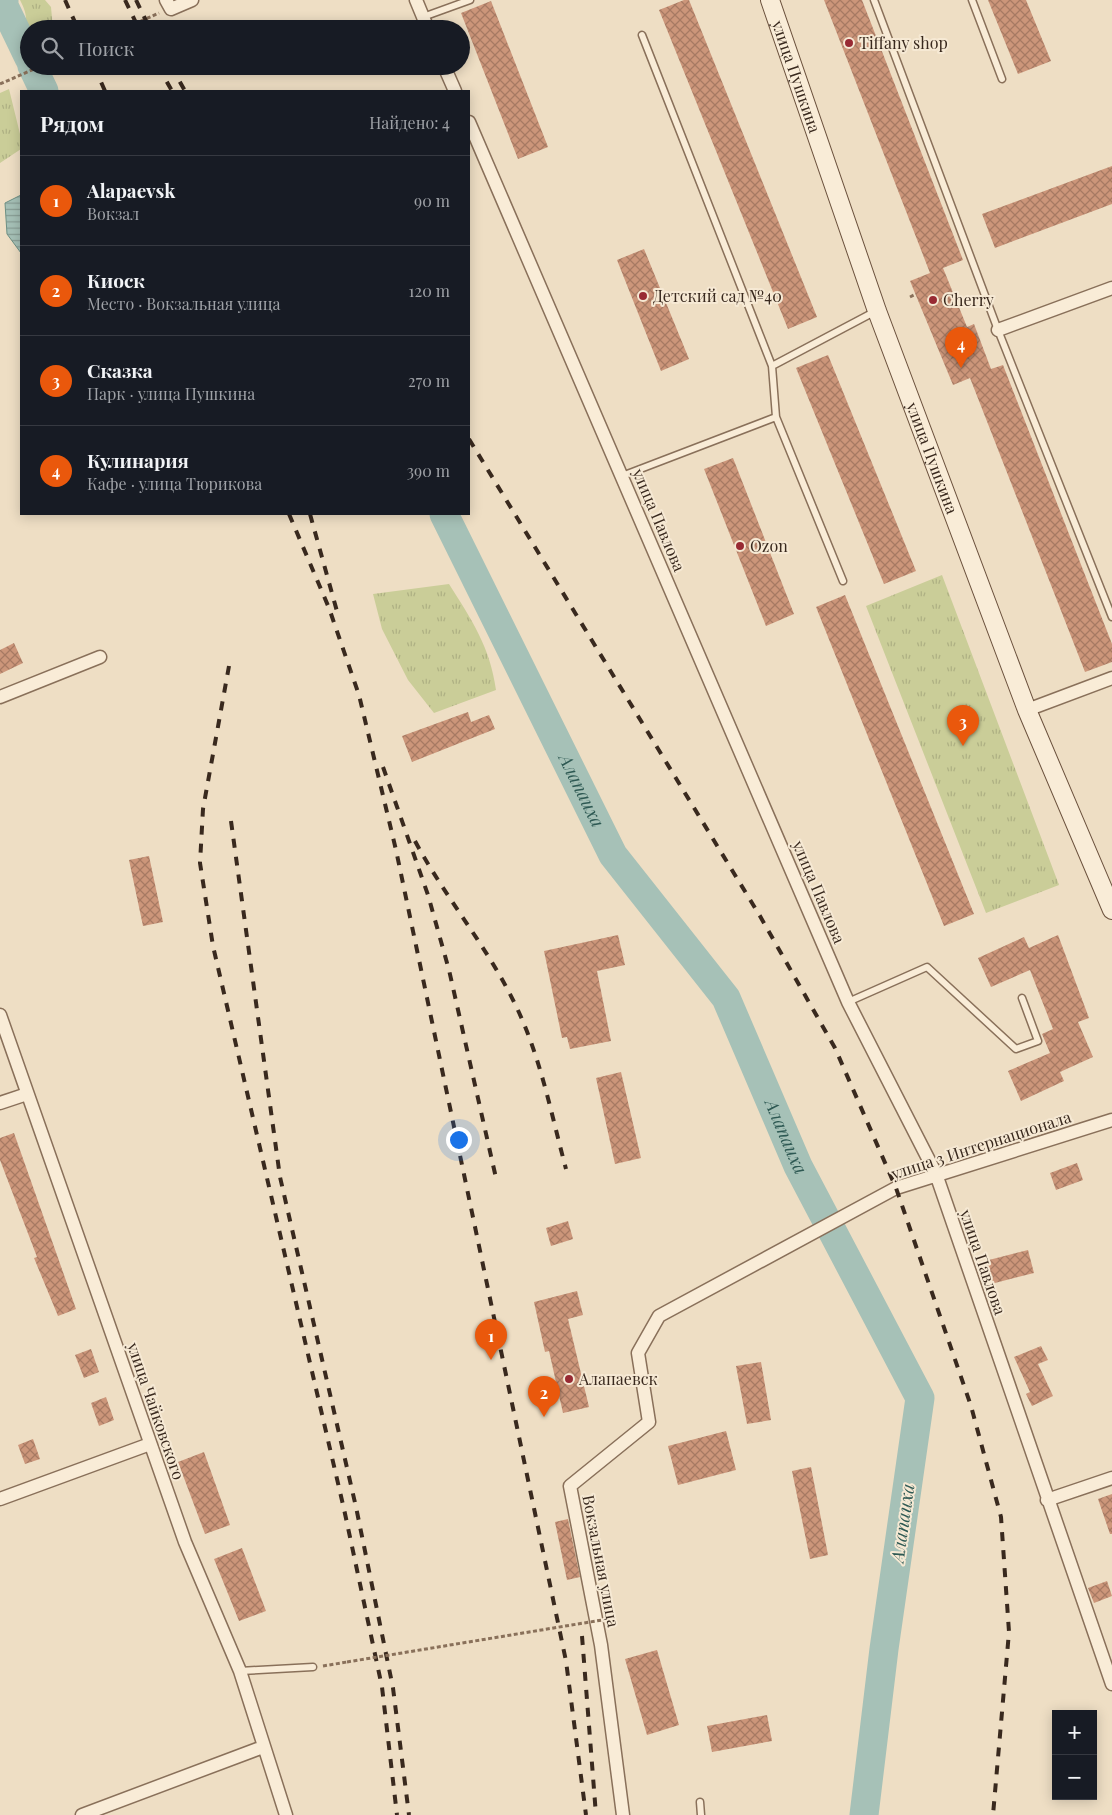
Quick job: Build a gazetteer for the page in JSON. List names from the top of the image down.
{
  "streets": {
    "street": [
      "улица Пушкина",
      "улица Павлова",
      "улица 3 Интернационала",
      "улица Чайковского",
      "Вокзальная улица"
    ]
  },
  "crossings": [
    ["улица Павлова", "улица 3 Интернационала"],
    ["улица 3 Интернационала", "Вокзальная улица"]
  ],
  "water": ["Алапаиха"],
  "places": [
    "Tiffany shop",
    "Детский сад №40",
    "Cherry",
    "Ozon",
    "Алапаевск"
  ],
  "page": {
    "search": "Поиск",
    "heading": ["Рядом", "Найдено: 4"],
    "list": [
      {
        "mark": "1",
        "name": "Alapaevsk",
        "note": "Вокзал",
        "value": "90 m"
      },
      {
        "mark": "2",
        "name": "Киоск",
        "note": "Место · Вокзальная улица",
        "value": "120 m"
      },
      {
        "mark": "3",
        "name": "Сказка",
        "note": "Парк · улица Пушкина",
        "value": "270 m"
      },
      {
        "mark": "4",
        "name": "Кулинария",
        "note": "Кафе · улица Тюрикова",
        "value": "390 m"
      }
    ],
    "pins": [
      "4",
      "3",
      "1",
      "2"
    ],
    "map_buttons": ["+", "−"]
  }
}
